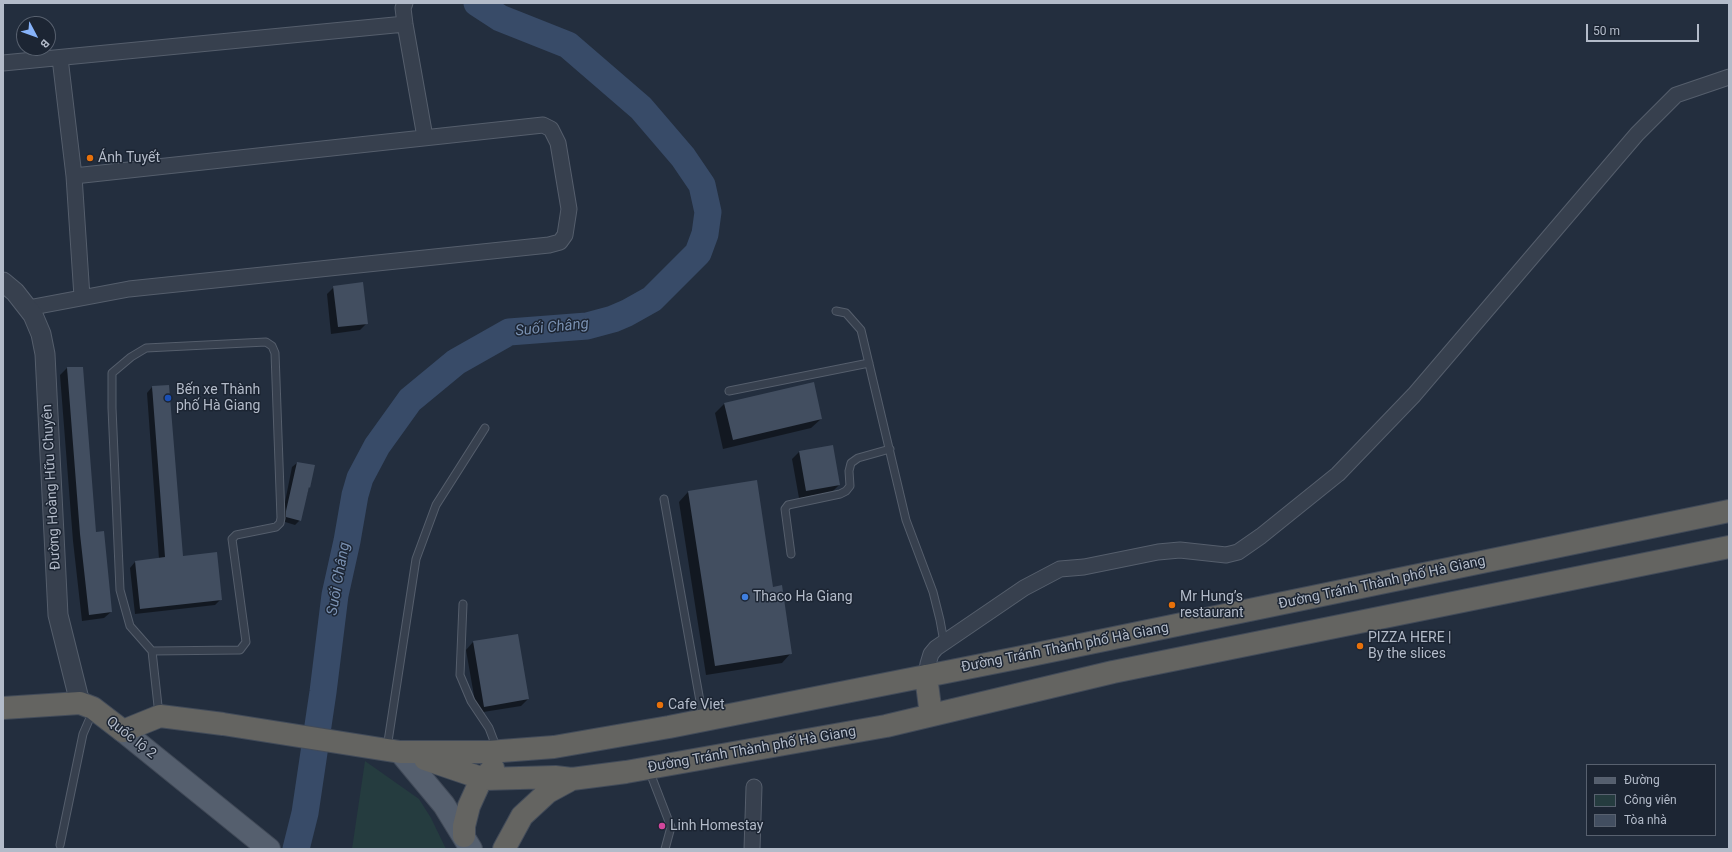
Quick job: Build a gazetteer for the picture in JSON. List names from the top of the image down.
{
  "streets": {
    "highway": ["Đường Tránh Thành phố Hà Giang", "Quốc lộ 2"],
    "street": ["Đường Hoàng Hữu Chuyên"]
  },
  "crossings": [
    ["Đường Hoàng Hữu Chuyên", "Quốc lộ 2"]
  ],
  "water": ["Suối Châng"],
  "places": [
    "Ánh Tuyết",
    "Bến xe Thành phố Hà Giang",
    "Thaco Ha Giang",
    "Mr Hung’s restaurant",
    "PIZZA HERE | By the slices",
    "Cafe Viet",
    "Linh Homestay"
  ],
  "legend": ["Đường", "Công viên", "Tòa nhà"],
  "scale_bar": "50 m",
  "north": "bottom right"
}
